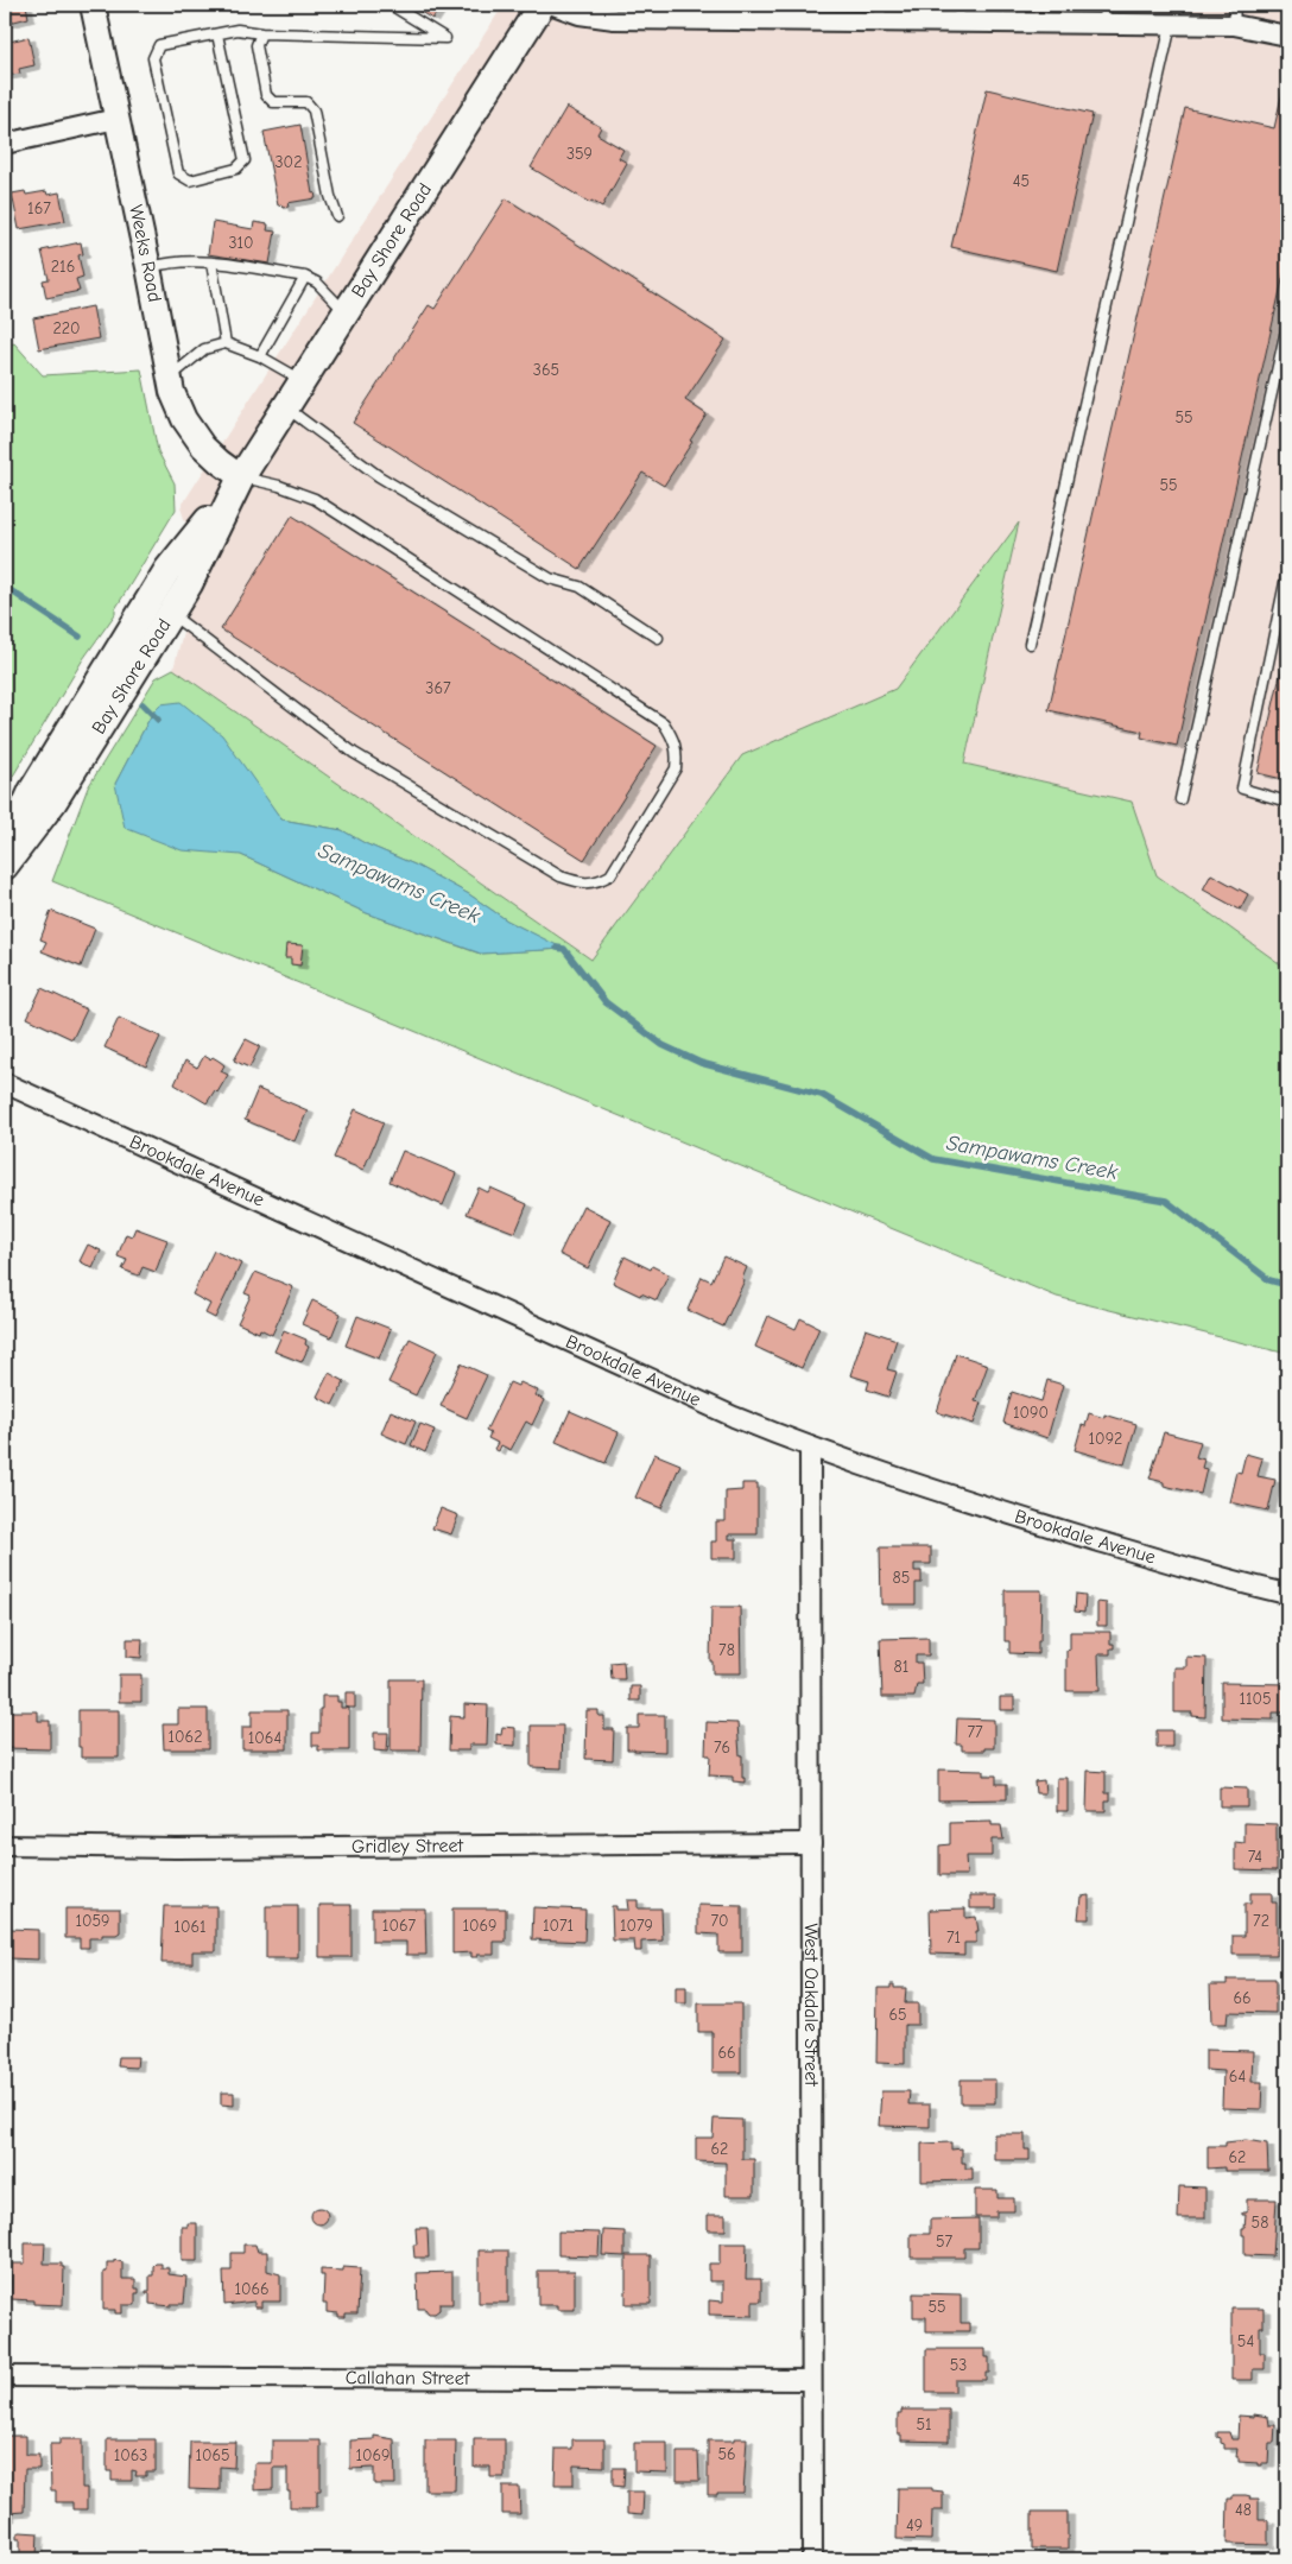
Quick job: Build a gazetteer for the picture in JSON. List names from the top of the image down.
{
  "streets": {
    "main road": ["Bay Shore Road"],
    "street": [
      "Weeks Road",
      "Brookdale Avenue",
      "Gridley Street",
      "West Oakdale Street",
      "Callahan Street"
    ]
  },
  "crossings": [
    ["Bay Shore Road", "Weeks Road"],
    ["Brookdale Avenue", "West Oakdale Street"],
    ["Gridley Street", "West Oakdale Street"],
    ["West Oakdale Street", "Callahan Street"]
  ],
  "water": ["Sampawams Creek"],
  "house_numbers": [
    "359",
    "302",
    "45",
    "167",
    "310",
    "216",
    "220",
    "365",
    "55",
    "55",
    "367",
    "1090",
    "1092",
    "85",
    "78",
    "81",
    "1105",
    "77",
    "1062",
    "1064",
    "76",
    "74",
    "1059",
    "70",
    "72",
    "1067",
    "1069",
    "1071",
    "1079",
    "1061",
    "71",
    "66",
    "65",
    "66",
    "64",
    "62",
    "62",
    "58",
    "57",
    "1066",
    "55",
    "54",
    "53",
    "51",
    "56",
    "1063",
    "1065",
    "1069",
    "48",
    "49"
  ]
}
